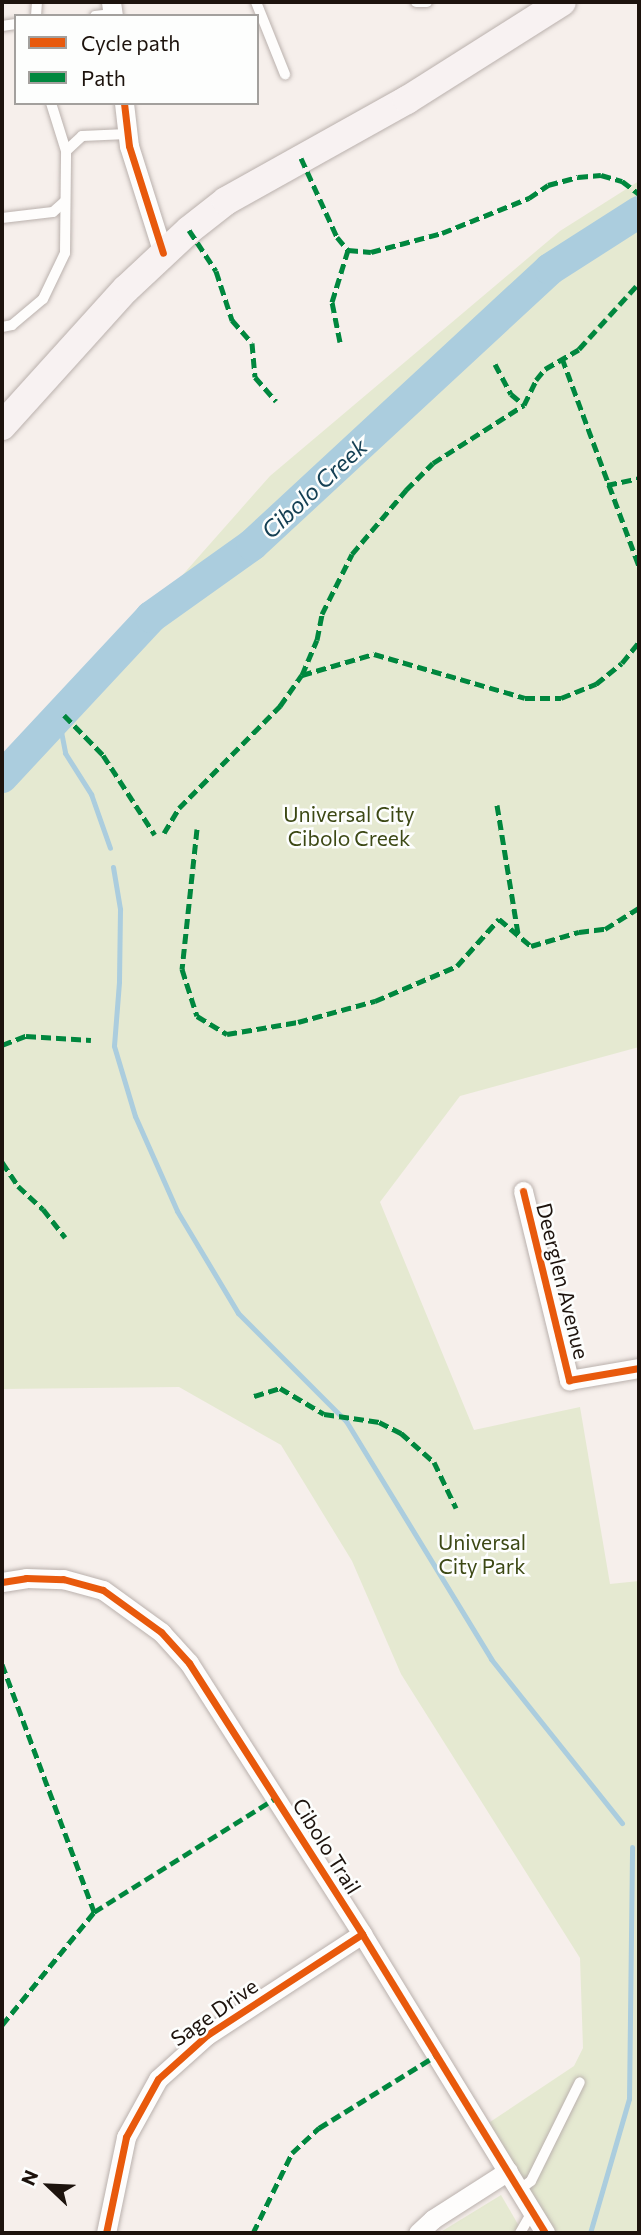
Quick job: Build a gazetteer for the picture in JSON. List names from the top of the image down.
{
  "streets": {
    "street": ["Deerglen Avenue", "Cibolo Trail", "Sage Drive"]
  },
  "crossings": [
    ["Cibolo Trail", "Sage Drive"]
  ],
  "water": ["Cibolo Creek"],
  "parks": ["Universal City Cibolo Creek", "Universal City Park"],
  "legend": ["Cycle path", "Path"],
  "north": "top left"
}
